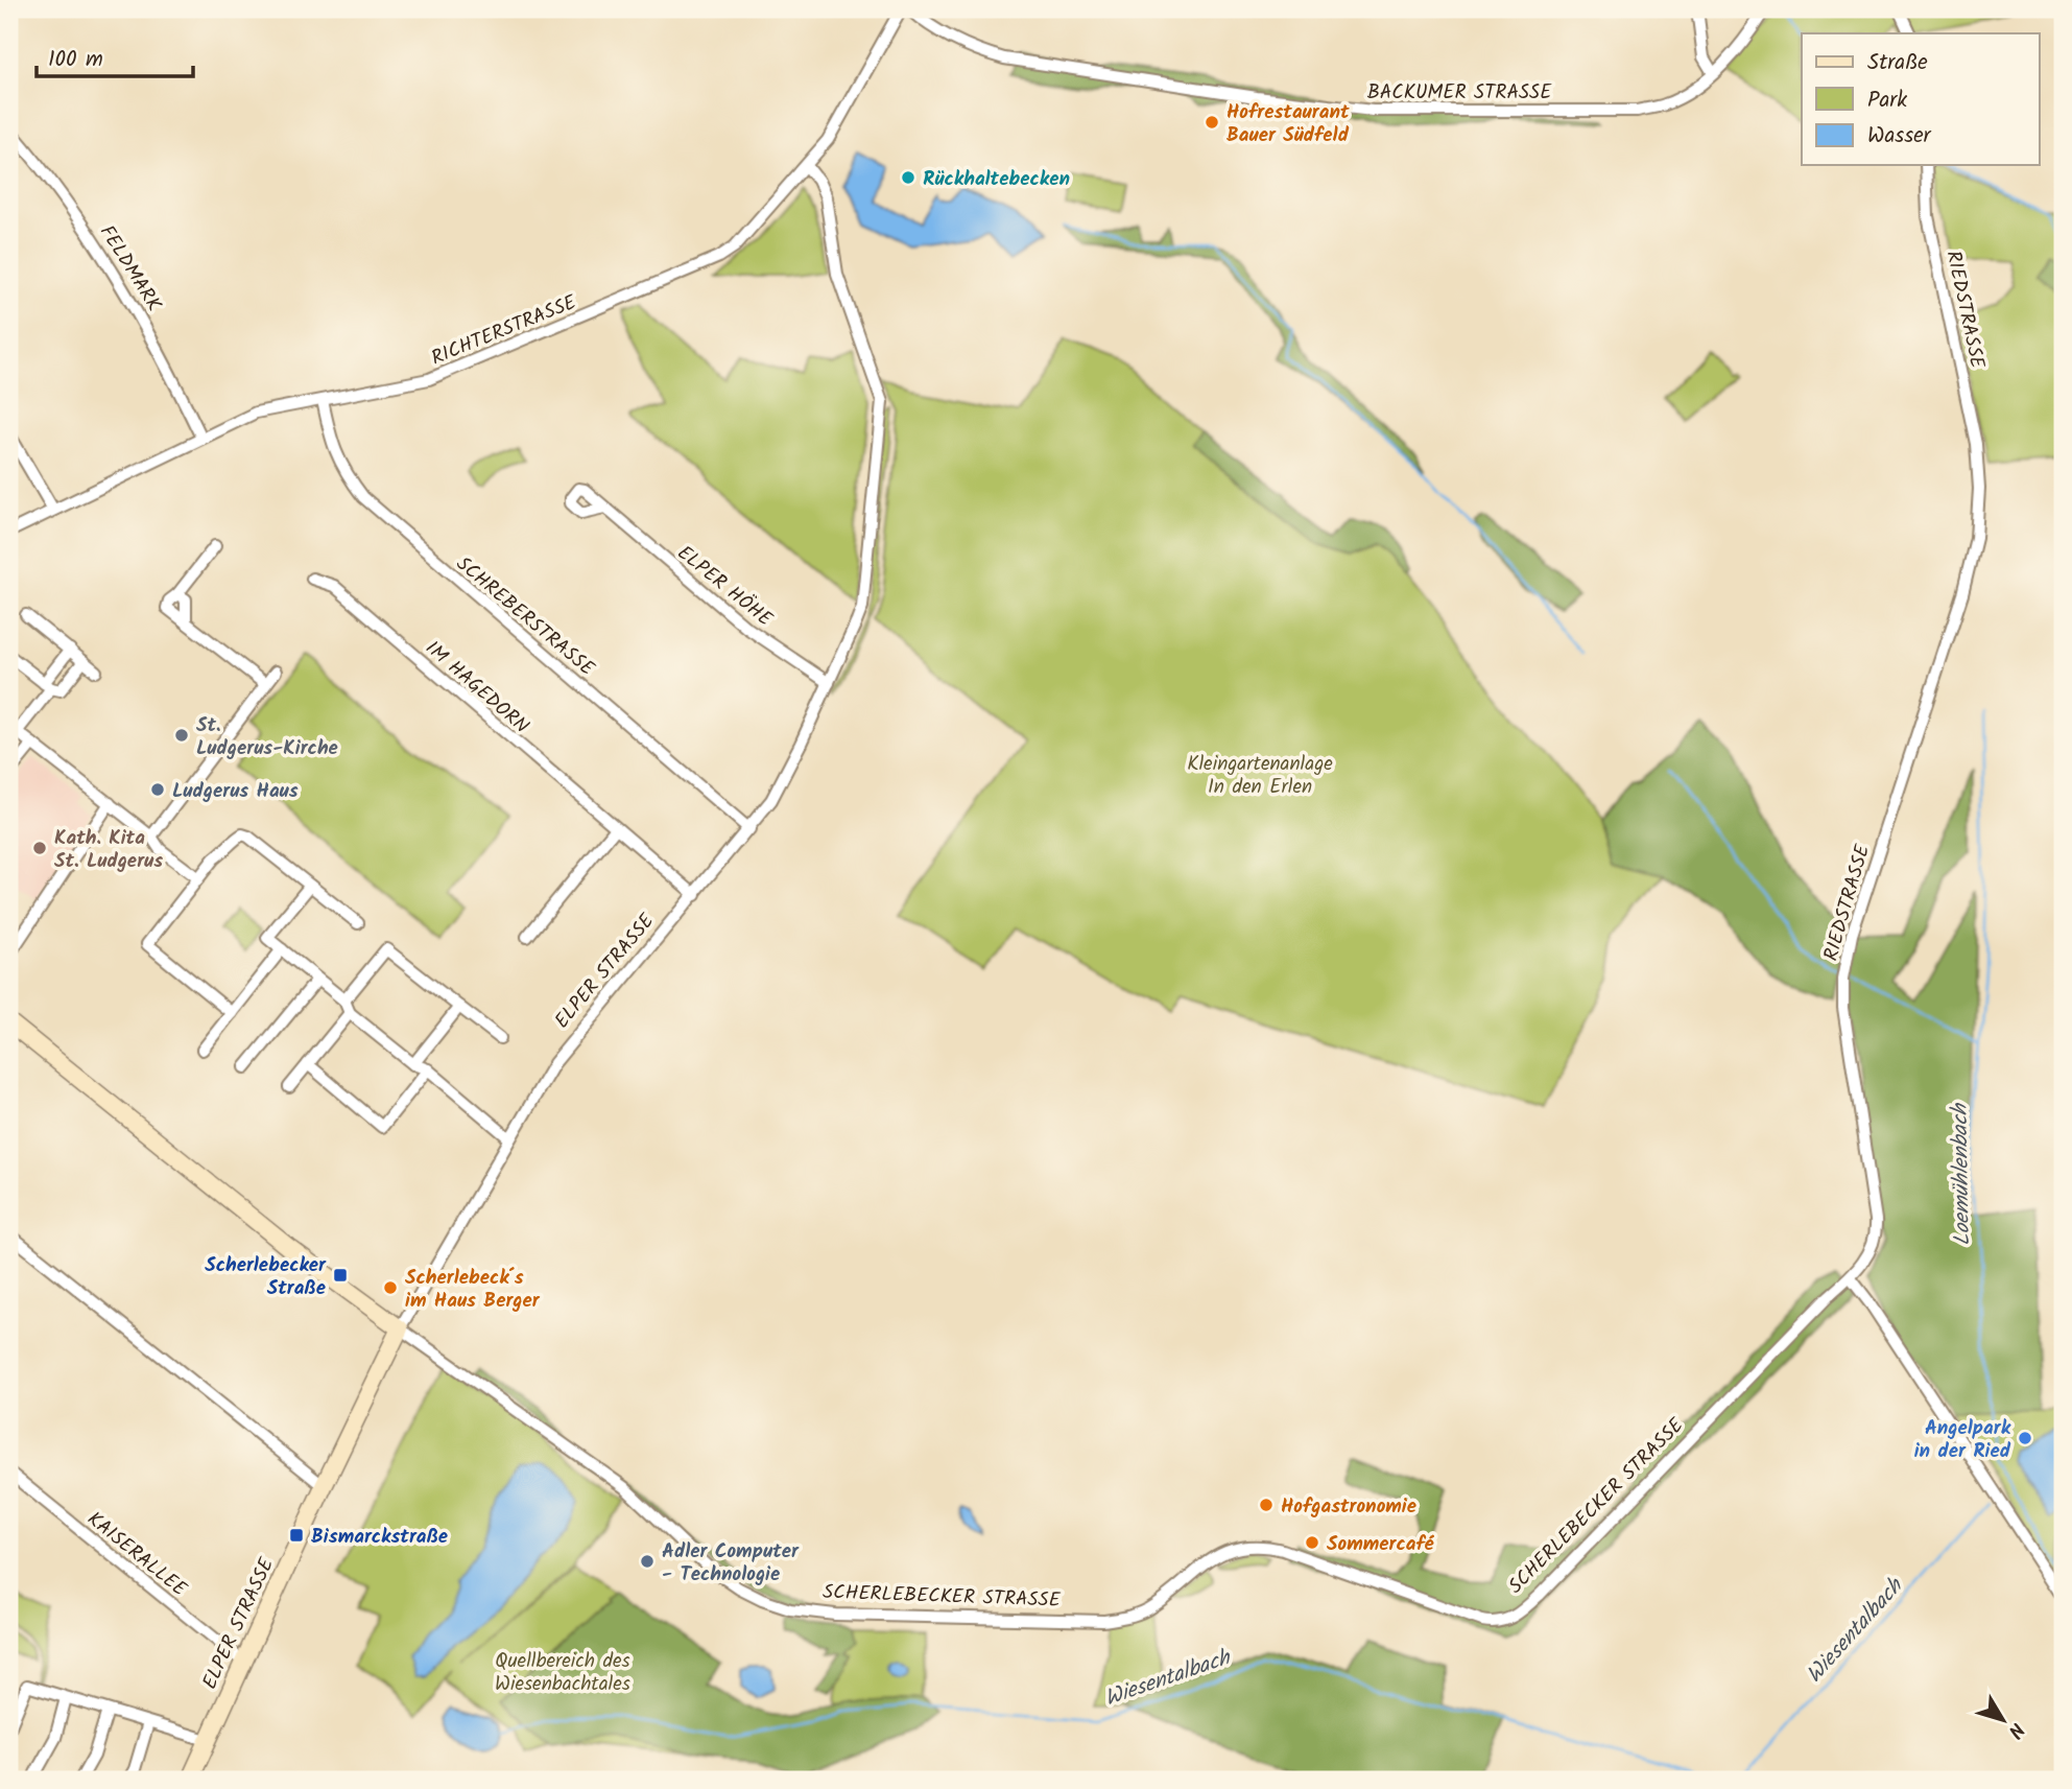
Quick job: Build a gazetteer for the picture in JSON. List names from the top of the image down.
{
  "streets": {
    "street": [
      "BACKUMER STRASSE",
      "FELDMARK",
      "RIEDSTRASSE",
      "RICHTERSTRASSE",
      "ELPER HÖHE",
      "SCHREBERSTRASSE",
      "IM HAGEDORN",
      "ELPER STRASSE",
      "SCHERLEBECKER STRASSE",
      "KAISERALLEE"
    ]
  },
  "crossings": [
    ["FELDMARK", "RICHTERSTRASSE"],
    ["RIEDSTRASSE", "SCHERLEBECKER STRASSE"],
    ["RICHTERSTRASSE", "SCHREBERSTRASSE"],
    ["RICHTERSTRASSE", "ELPER STRASSE"],
    ["ELPER HÖHE", "ELPER STRASSE"],
    ["SCHREBERSTRASSE", "ELPER STRASSE"],
    ["IM HAGEDORN", "ELPER STRASSE"],
    ["ELPER STRASSE", "SCHERLEBECKER STRASSE"],
    ["ELPER STRASSE", "KAISERALLEE"]
  ],
  "water": ["Loemühlenbach", "Wiesentalbach"],
  "parks": ["Kleingartenanlage In den Erlen", "Quellbereich des Wiesenbachtales"],
  "places": {
    "other": [
      "Hofrestaurant Bauer Südfeld",
      "Rückhaltebecken",
      "St. Ludgerus-Kirche",
      "Ludgerus Haus",
      "Kath. Kita St. Ludgerus",
      "Scherlebeck´s im Haus Berger",
      "Angelpark in der Ried",
      "Hofgastronomie",
      "Sommercafé",
      "Adler Computer - Technologie"
    ],
    "transit": ["Scherlebecker Straße", "Bismarckstraße"]
  },
  "legend": ["Straße", "Park", "Wasser"],
  "scale_bar": "100 m",
  "north": "bottom right"
}
